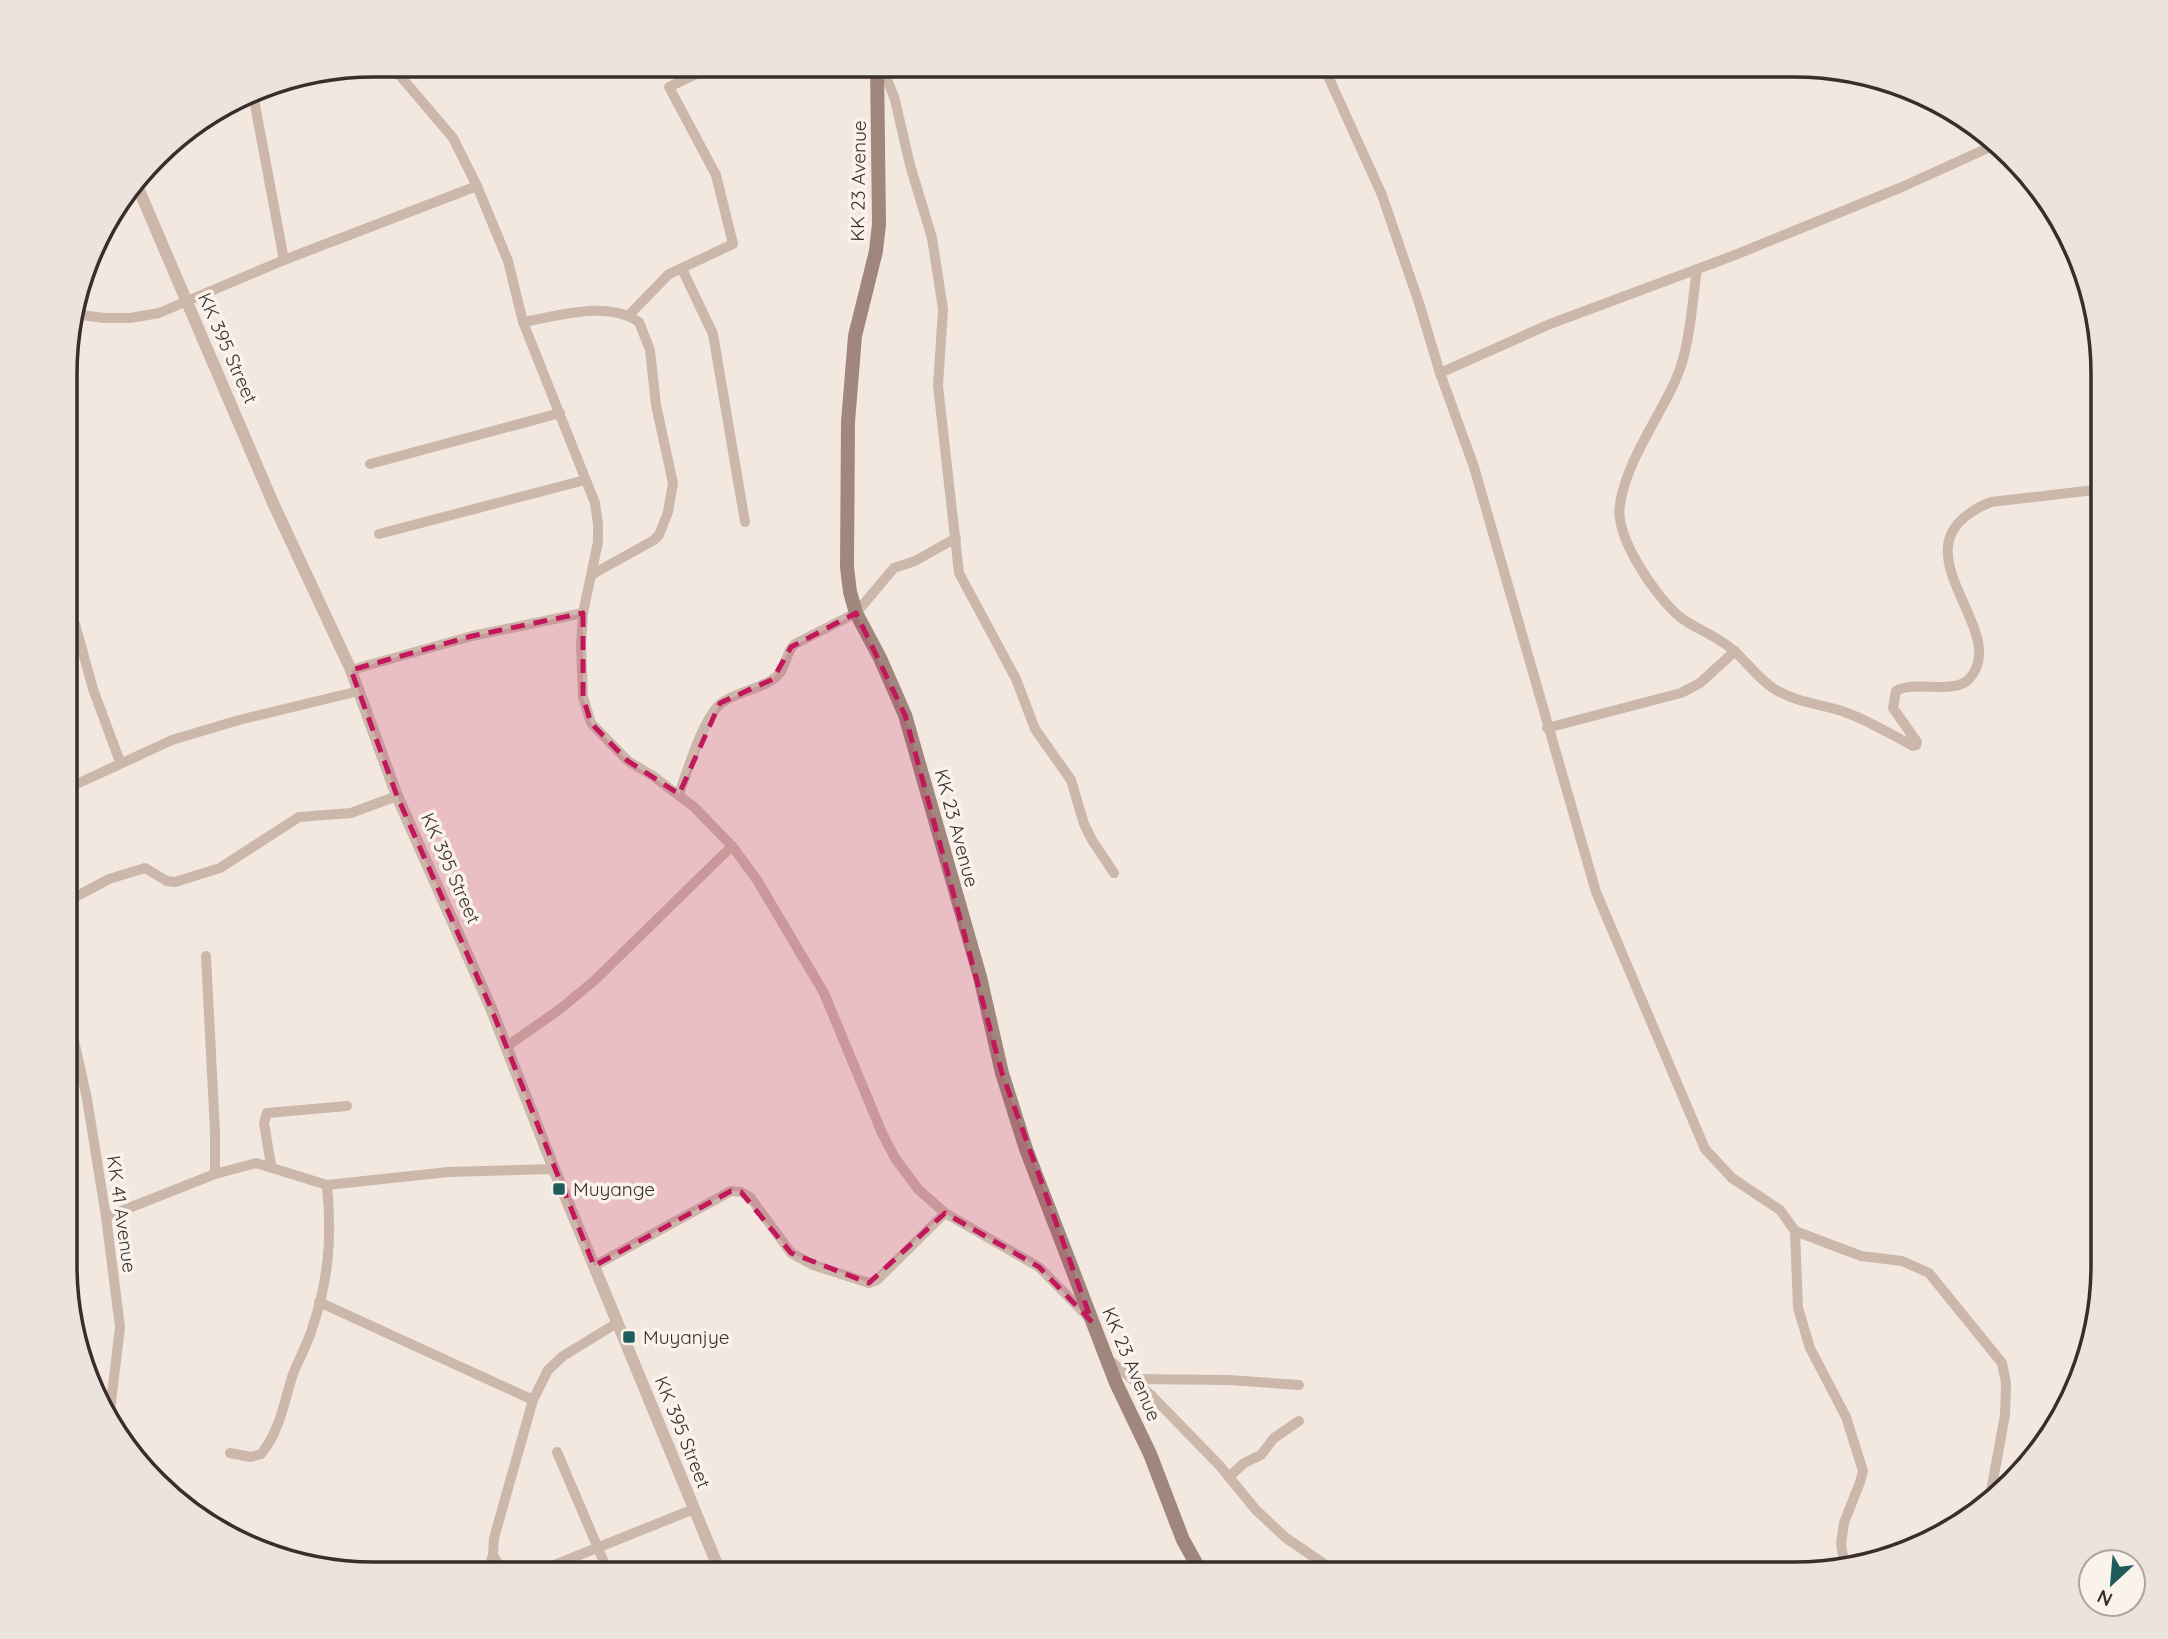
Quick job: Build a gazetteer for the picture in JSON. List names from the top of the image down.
{
  "streets": {
    "main road": ["KK 23 Avenue"],
    "street": ["KK 395 Street", "KK 41 Avenue"]
  },
  "places": {
    "transit": ["Muyange", "Muyanjye"]
  },
  "north": "bottom left"
}
